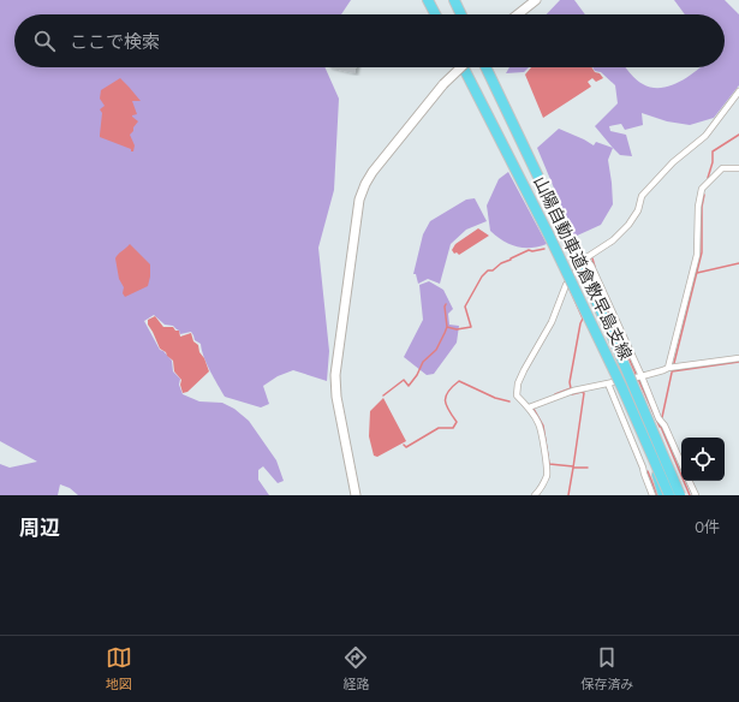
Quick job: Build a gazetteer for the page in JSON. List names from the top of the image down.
{
  "streets": {
    "highway": ["山陽自動車道倉敷早島支線"]
  },
  "page": {
    "search": "ここで検索",
    "heading": ["周辺", "0件"],
    "nav": ["地図", "経路", "保存済み"]
  }
}
